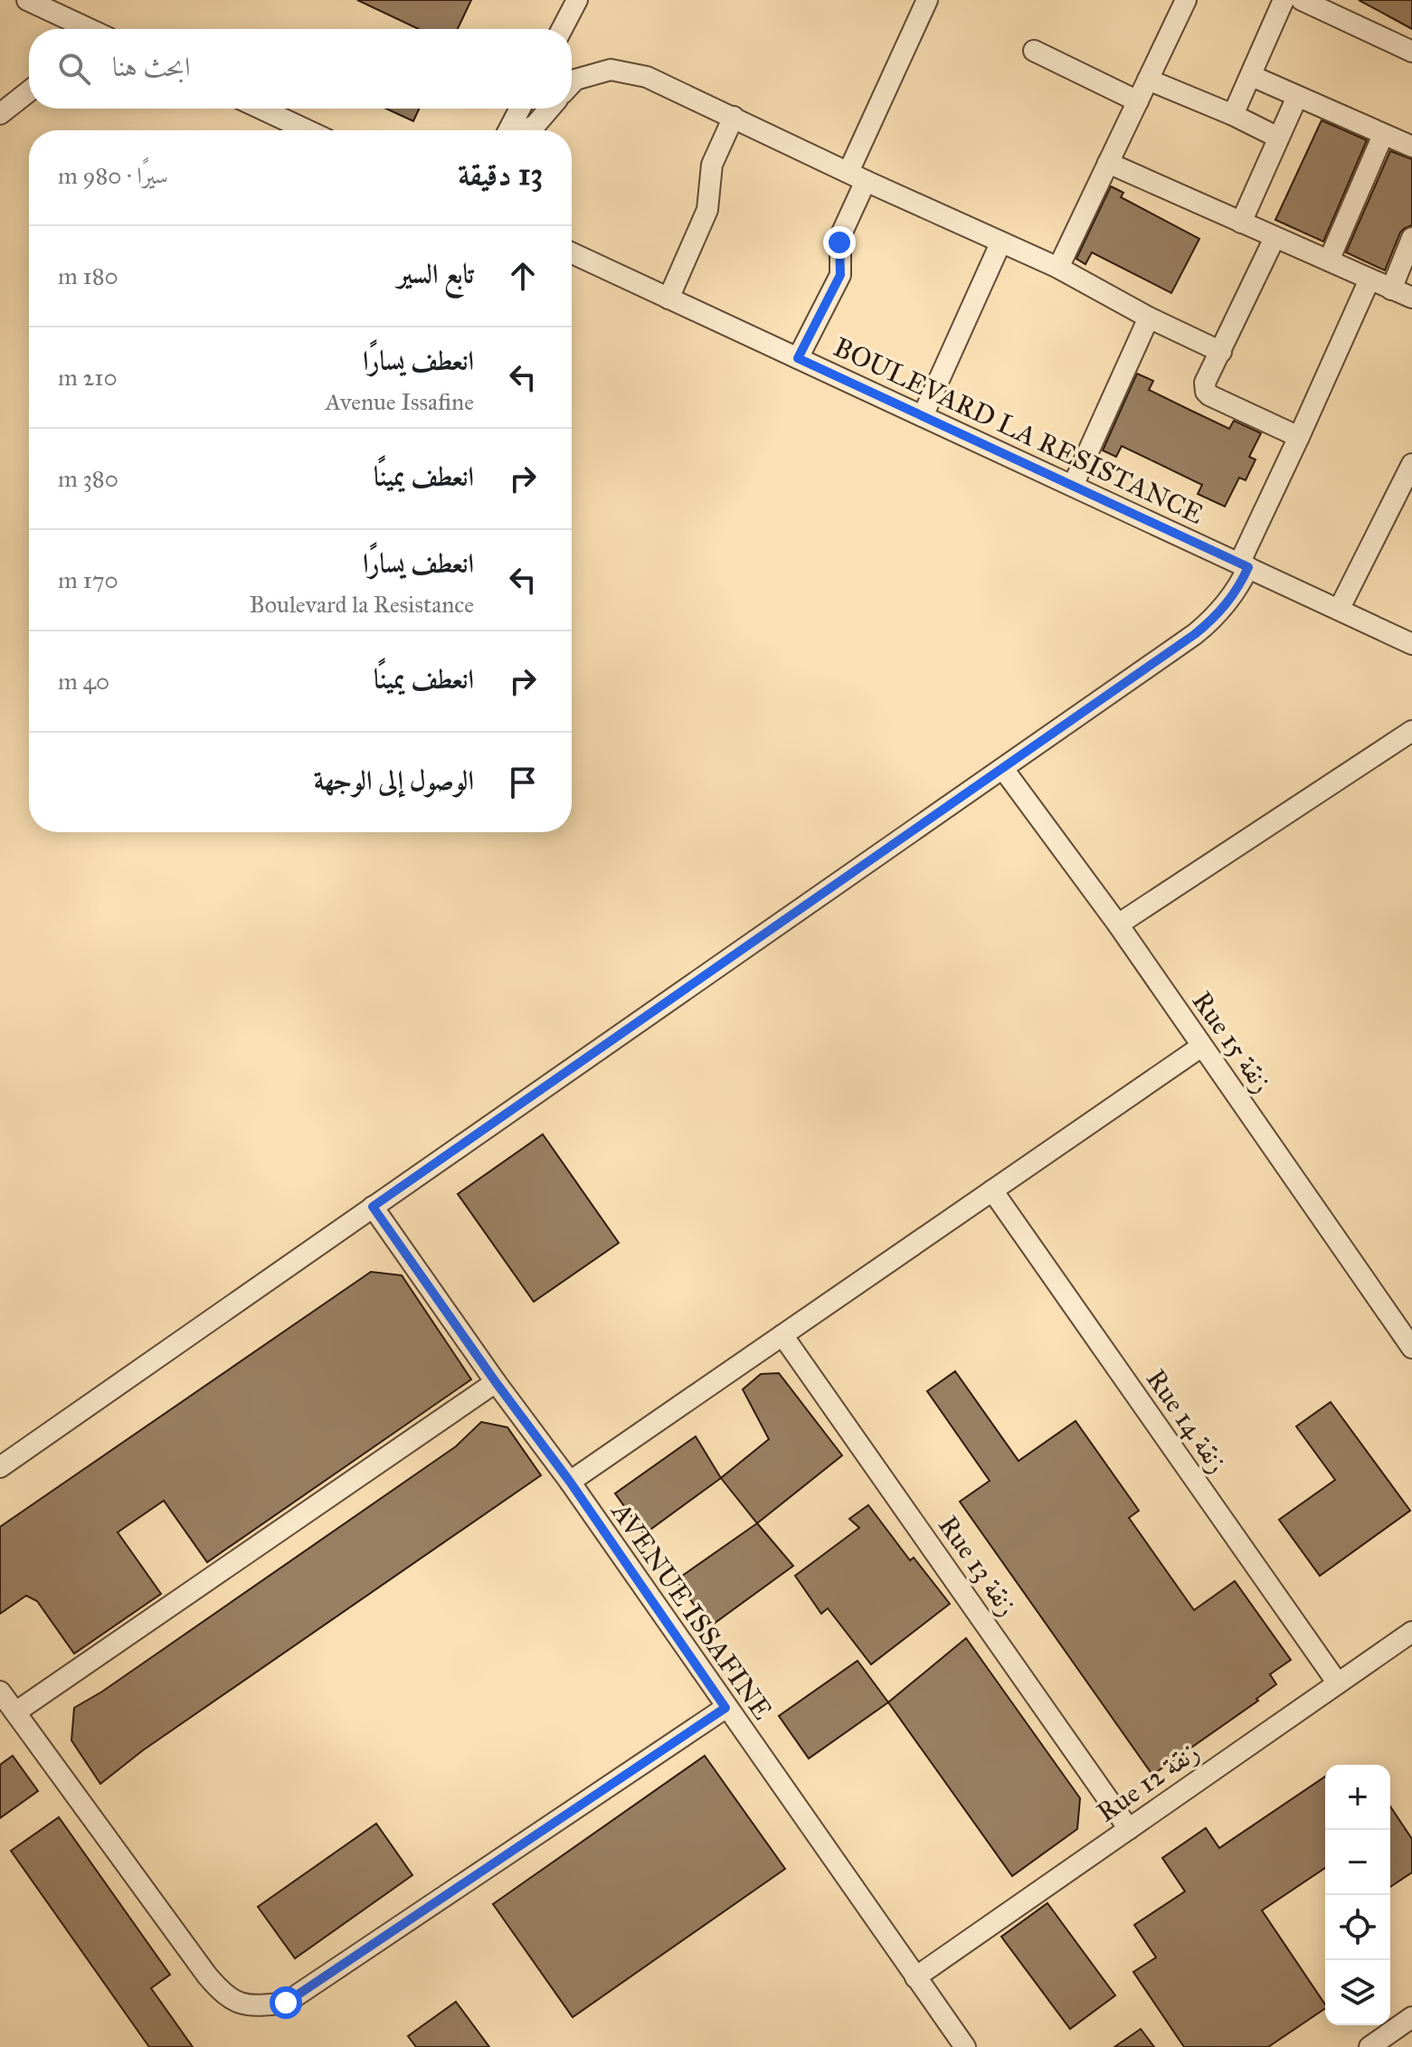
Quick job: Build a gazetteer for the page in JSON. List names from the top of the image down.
{
  "streets": {
    "street": [
      "BOULEVARD LA RESISTANCE",
      "Rue 15 زنقة",
      "Rue 14 زنقة",
      "Rue 13 زنقة",
      "AVENUE ISSAFINE",
      "Rue 12 زنقة"
    ]
  },
  "crossings": [
    ["Rue 14 زنقة", "Rue 12 زنقة"],
    ["Rue 13 زنقة", "Rue 12 زنقة"],
    ["AVENUE ISSAFINE", "Rue 12 زنقة"]
  ],
  "page": {
    "search": "ابحث هنا",
    "heading": ["13 دقيقة", "سيرًا · 980 m"],
    "list": [
      ["تابع السير", "180 m"],
      ["انعطف يسارًا", "Avenue Issafine", "210 m"],
      ["انعطف يمينًا", "380 m"],
      ["انعطف يسارًا", "Boulevard la Resistance", "170 m"],
      ["انعطف يمينًا", "40 m"],
      "الوصول إلى الوجهة"
    ],
    "map_buttons": ["+", "−"]
  }
}
